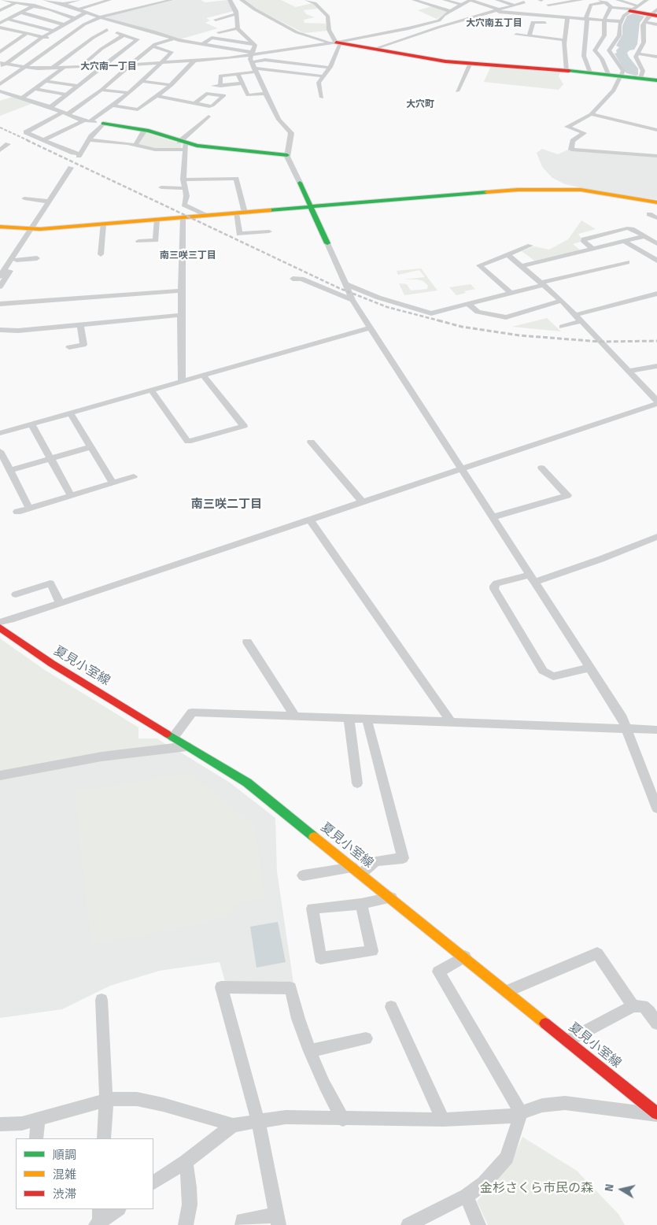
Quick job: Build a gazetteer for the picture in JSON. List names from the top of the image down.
{
  "streets": {
    "street": ["夏見小室線"]
  },
  "districts": [
    "大穴南五丁目",
    "大穴南一丁目",
    "大穴町",
    "南三咲三丁目",
    "南三咲二丁目"
  ],
  "parks": ["金杉さくら市民の森"],
  "legend": ["順調", "混雑", "渋滞"],
  "north": "left"
}
